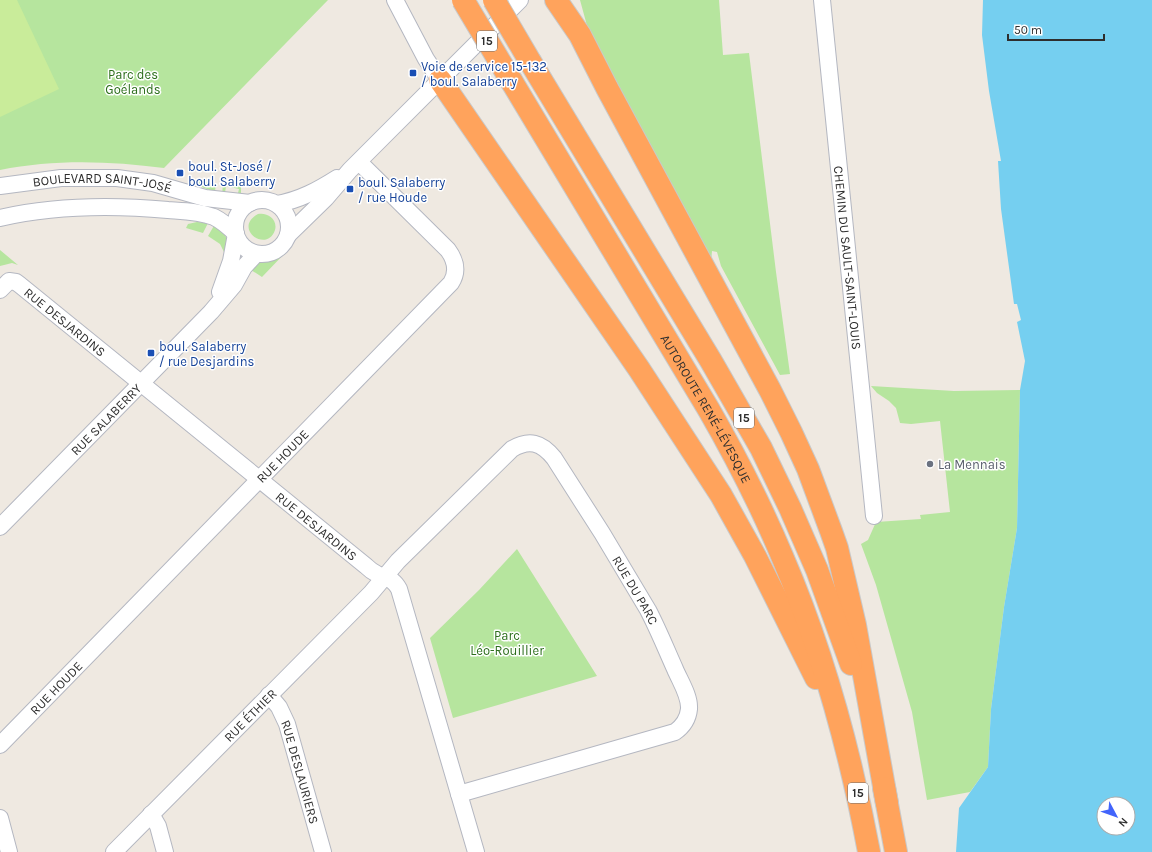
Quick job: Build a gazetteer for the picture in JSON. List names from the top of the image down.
{
  "streets": {
    "highway": ["15", "AUTOROUTE RENÉ-LÉVESQUE"],
    "street": [
      "BOULEVARD SAINT-JOSÉ",
      "CHEMIN DU SAULT-SAINT-LOUIS",
      "RUE DESJARDINS",
      "RUE SALABERRY",
      "RUE HOUDE",
      "RUE DU PARC",
      "RUE ÉTHIER",
      "RUE DESLAURIERS"
    ]
  },
  "crossings": [
    ["BOULEVARD SAINT-JOSÉ", "RUE SALABERRY"],
    ["RUE DESJARDINS", "RUE SALABERRY"],
    ["RUE DESJARDINS", "RUE HOUDE"],
    ["RUE DESJARDINS", "RUE DU PARC"],
    ["RUE DESJARDINS", "RUE ÉTHIER"],
    ["RUE DU PARC", "RUE ÉTHIER"],
    ["RUE ÉTHIER", "RUE DESLAURIERS"]
  ],
  "parks": ["Parc des Goélands", "Parc Léo-Rouillier"],
  "places": {
    "transit": [
      "Voie de service 15-132 / boul. Salaberry",
      "boul. St-José / boul. Salaberry",
      "boul. Salaberry / rue Houde",
      "boul. Salaberry / rue Desjardins"
    ],
    "other": ["La Mennais"]
  },
  "scale_bar": "50 m",
  "north": "bottom right"
}
